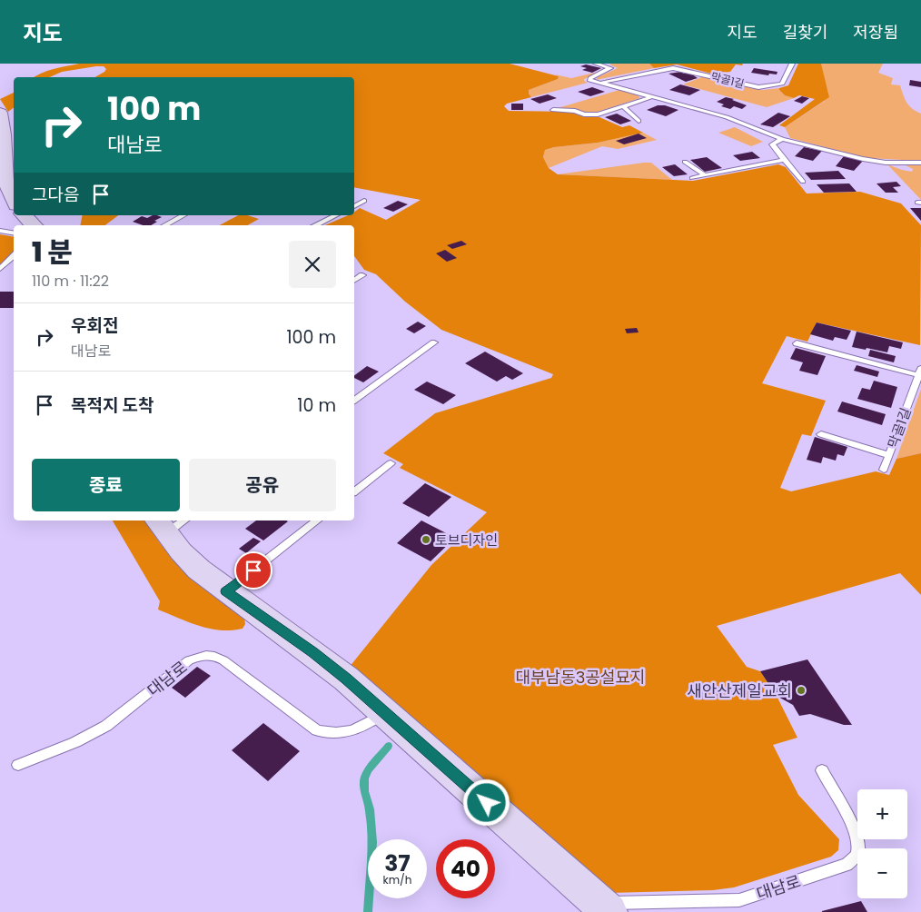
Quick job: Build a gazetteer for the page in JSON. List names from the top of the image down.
{
  "streets": {
    "street": ["대남로"],
    "lane": ["막골1길"]
  },
  "parks": ["대부남동3공설묘지"],
  "places": ["토브디자인", "새안산제일교회"],
  "page": {
    "header": "지도",
    "nav": ["지도", "길찾기", "저장됨"],
    "turn": ["100 m", "대남로"],
    "then": "그다음",
    "heading": ["1 분", "110 m · 11:22"],
    "list": [
      {
        "name": "우회전",
        "note": "대남로",
        "value": "100 m"
      },
      {
        "name": "목적지 도착",
        "value": "10 m"
      }
    ],
    "buttons": ["종료", "공유"],
    "map_buttons": ["+", "−"],
    "speed": "37 km/h",
    "limit": "40"
  }
}
